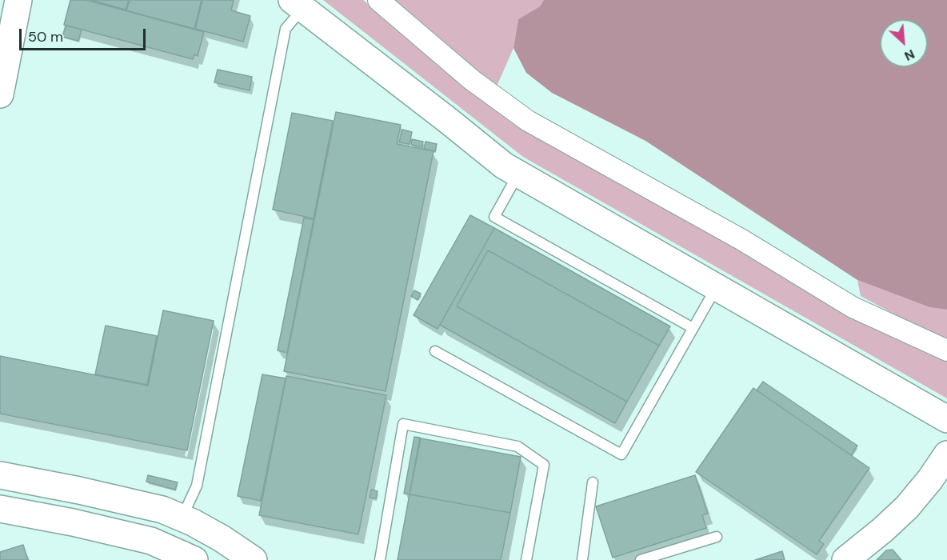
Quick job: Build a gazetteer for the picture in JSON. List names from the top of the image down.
{
  "scale_bar": "50 m",
  "north": "bottom right"
}
